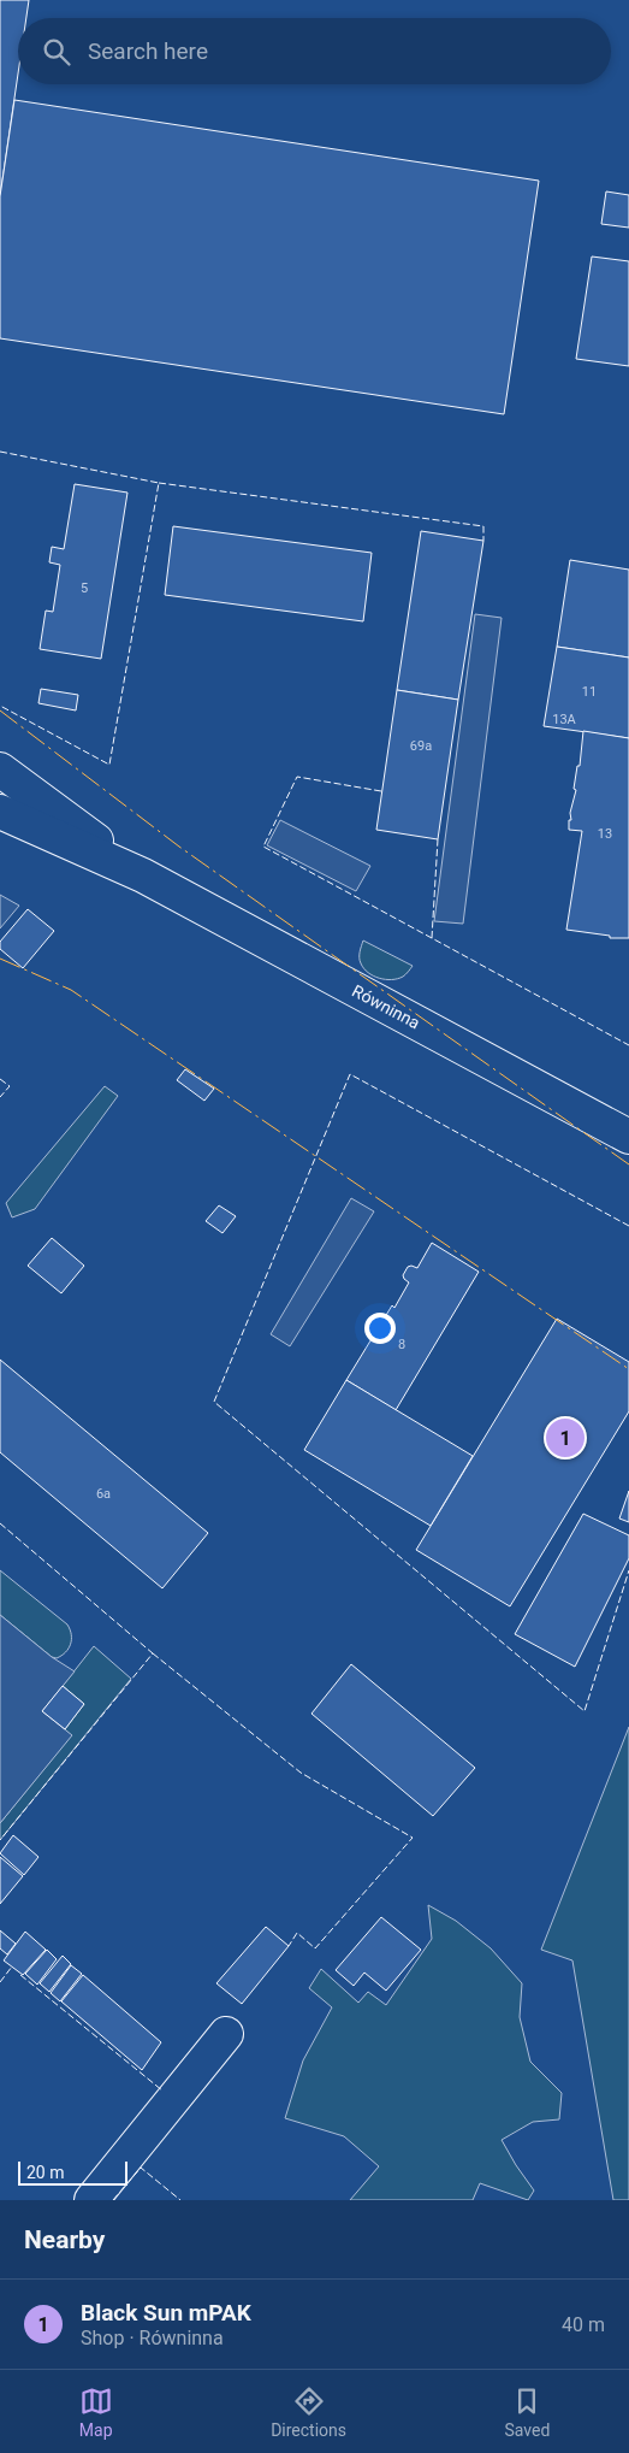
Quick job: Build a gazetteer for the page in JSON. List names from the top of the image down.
{
  "streets": {
    "street": ["Równinna"]
  },
  "house_numbers": [
    "5",
    "11",
    "13A",
    "69a",
    "13",
    "8",
    "6a"
  ],
  "scale_bar": "20 m",
  "page": {
    "search": "Search here",
    "pins": "1",
    "scale": "20 m",
    "heading": "Nearby",
    "list": [
      {
        "mark": "1",
        "name": "Black Sun mPAK",
        "note": "Shop · Równinna",
        "value": "40 m"
      }
    ],
    "nav": ["Map", "Directions", "Saved"]
  }
}
